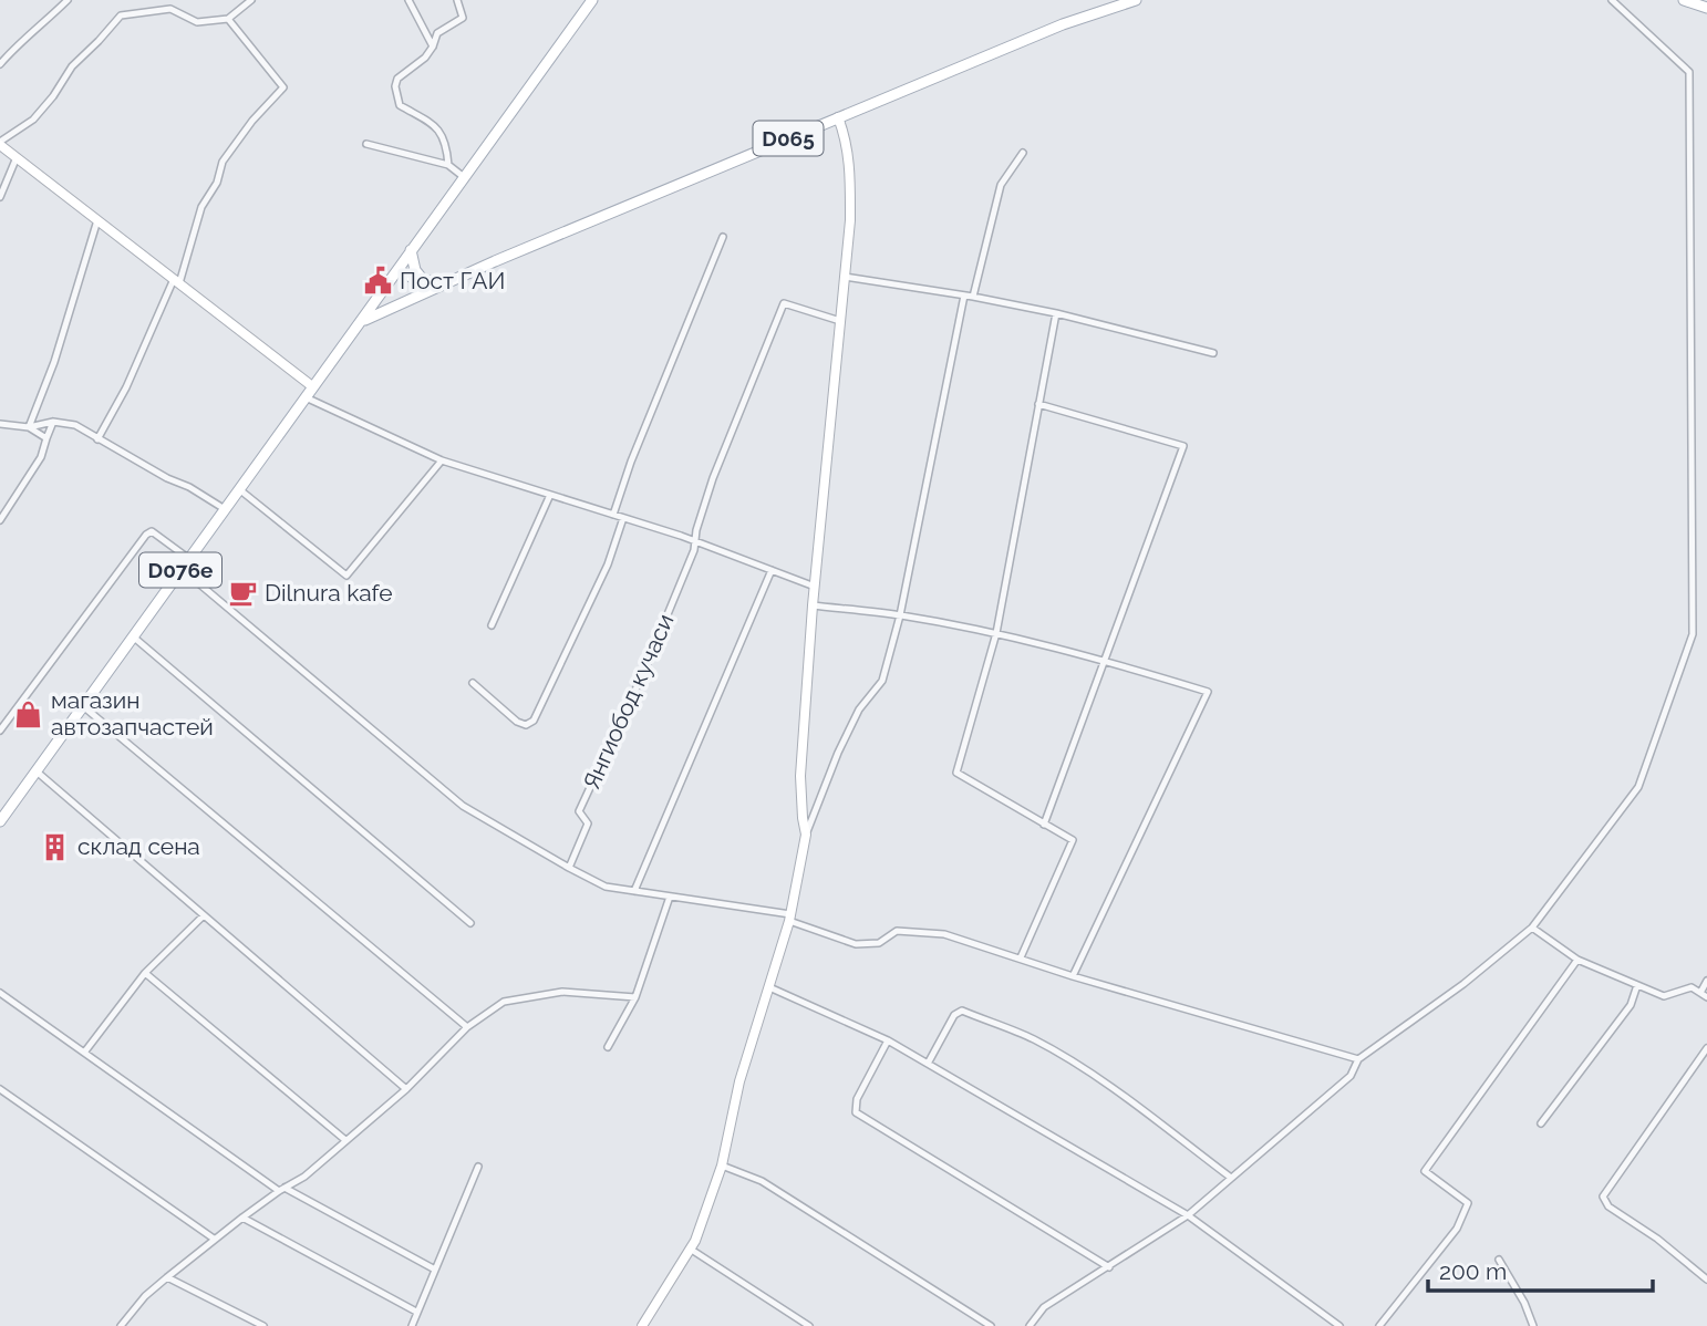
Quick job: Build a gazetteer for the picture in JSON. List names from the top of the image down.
{
  "streets": {
    "main road": ["D065", "D076e"],
    "street": ["Янгиобод кучаси"]
  },
  "crossings": [
    ["D065", "D076e"]
  ],
  "places": {
    "public building": ["Пост ГАИ"],
    "cafe": ["Dilnura kafe"],
    "shop": ["магазин автозапчастей"],
    "building": ["склад сена"]
  },
  "scale_bar": "200 m"
}
